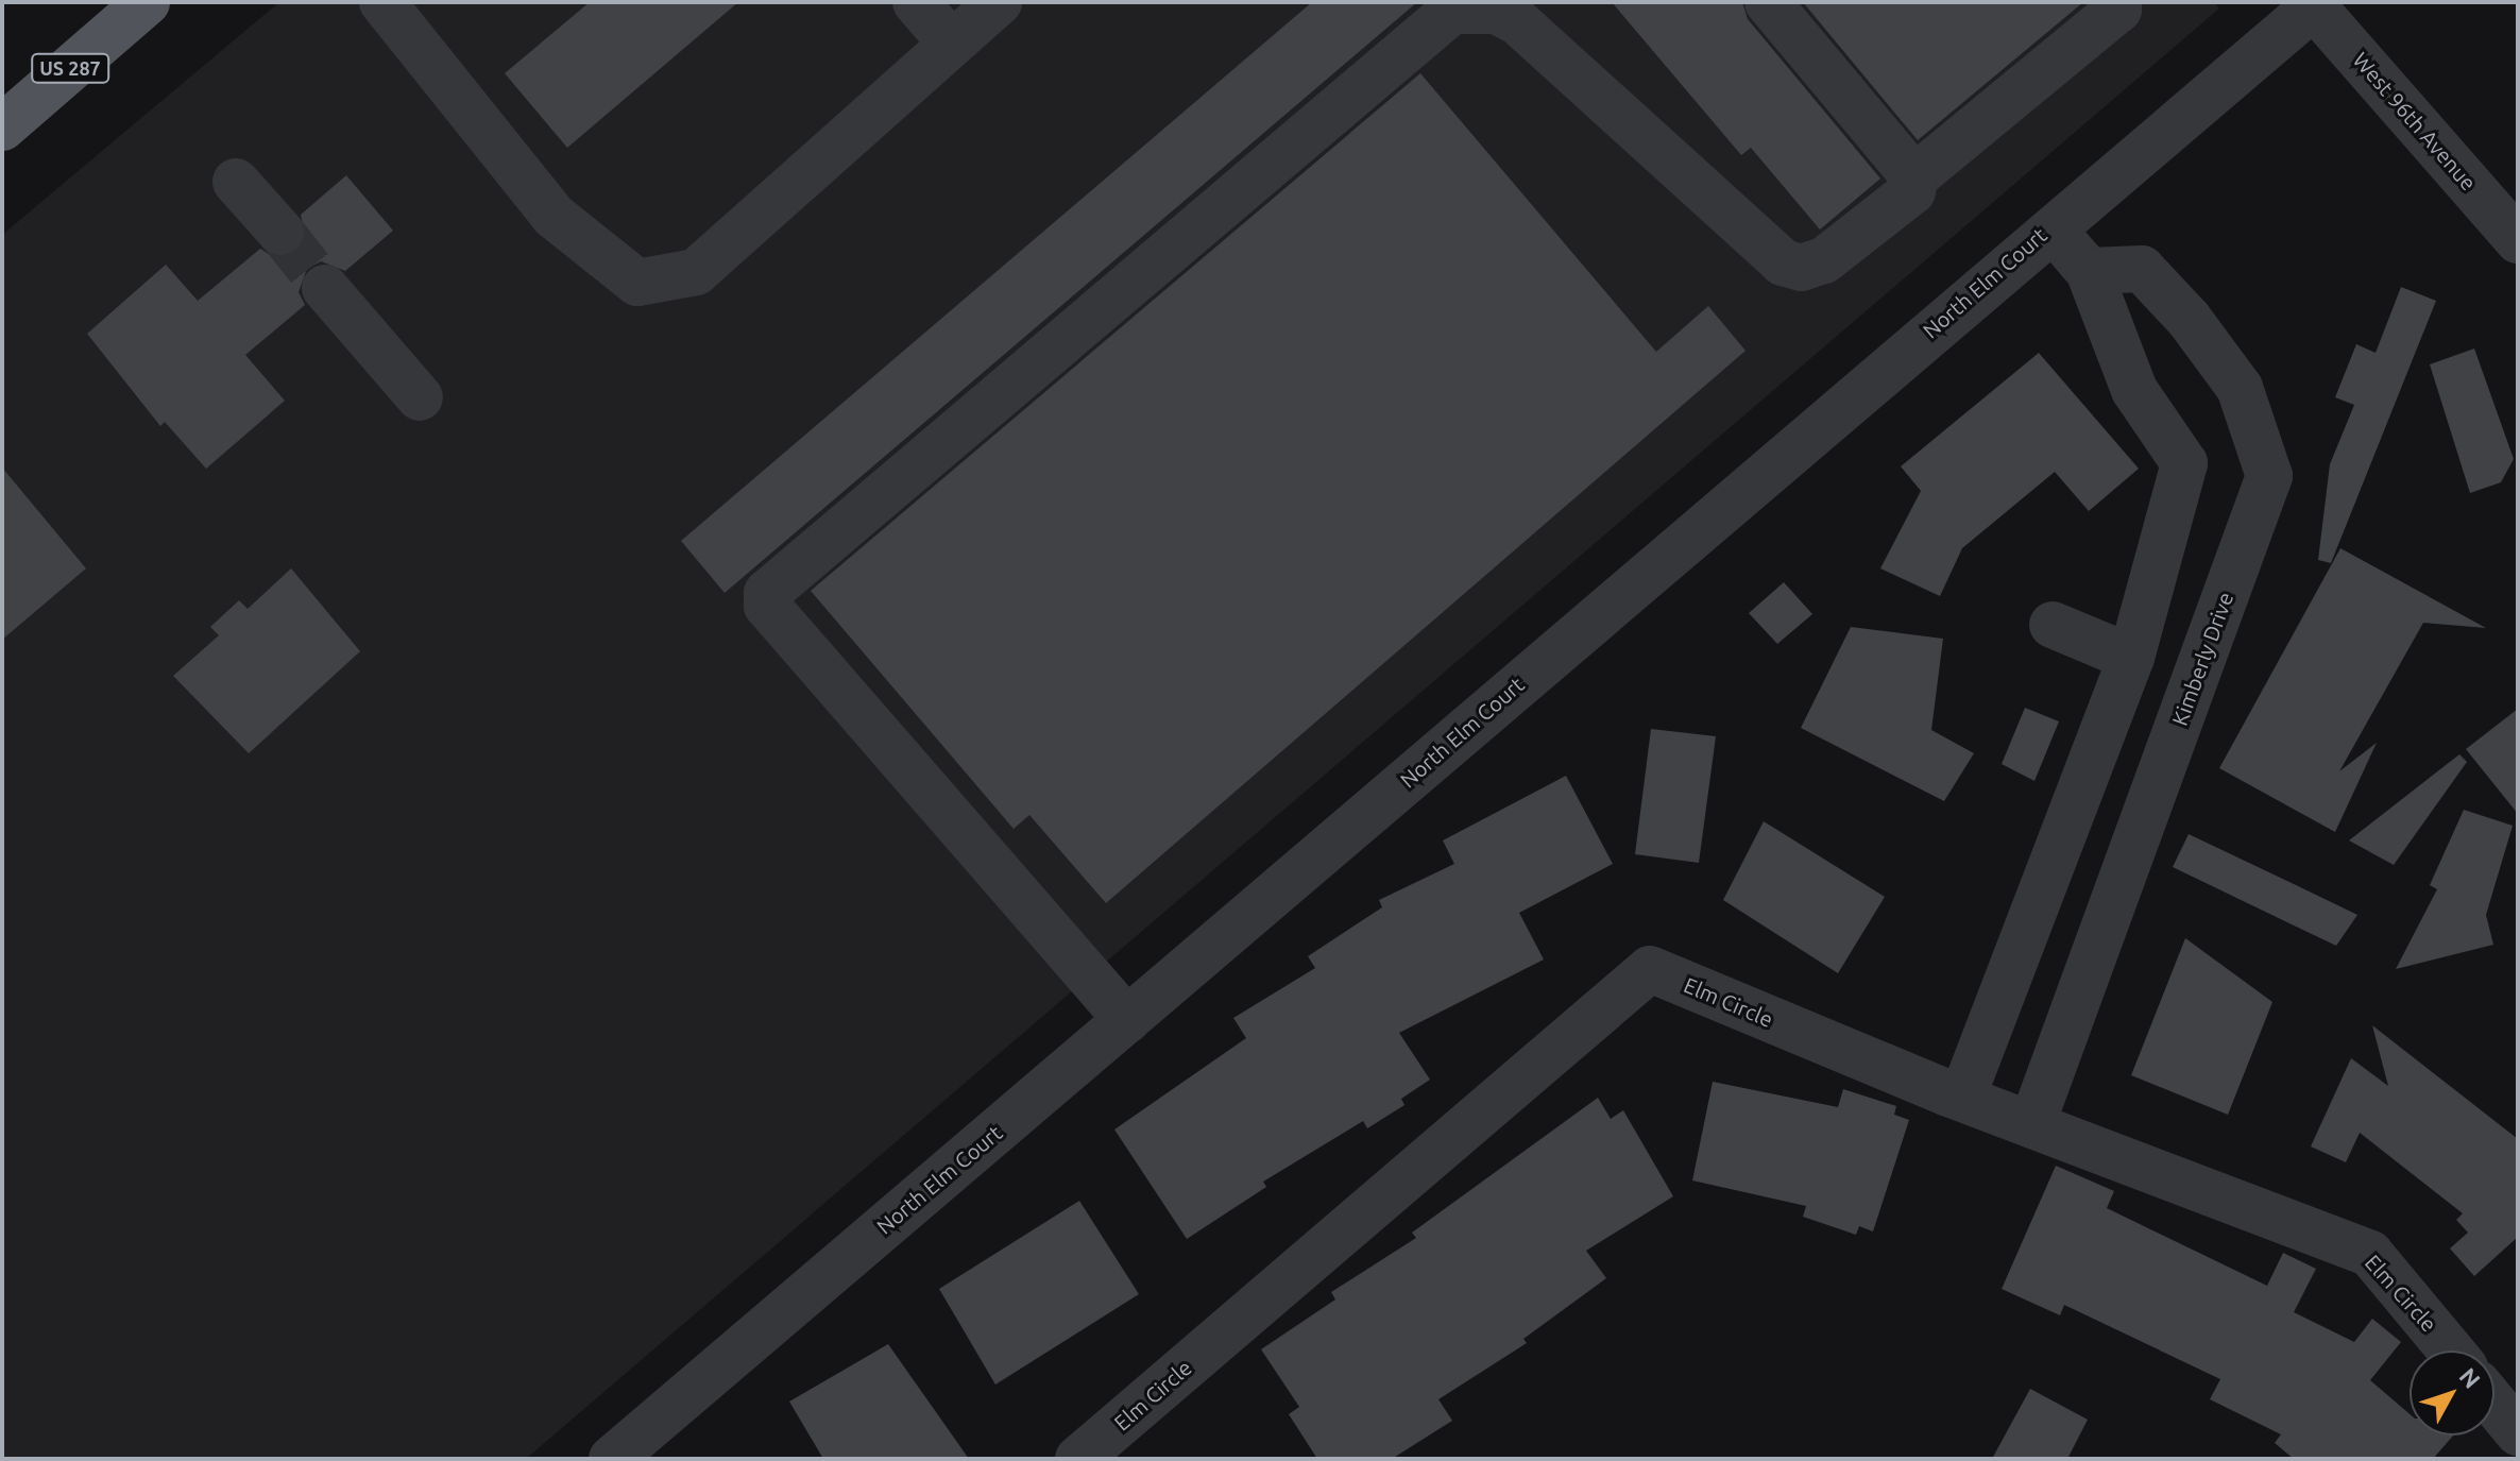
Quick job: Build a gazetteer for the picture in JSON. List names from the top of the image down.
{
  "streets": {
    "main road": ["US 287"],
    "street": [
      "West 96th Avenue",
      "North Elm Court",
      "Kimberly Drive",
      "Elm Circle"
    ]
  },
  "crossings": [
    ["West 96th Avenue", "North Elm Court"],
    ["Kimberly Drive", "Elm Circle"]
  ],
  "north": "top right"
}
